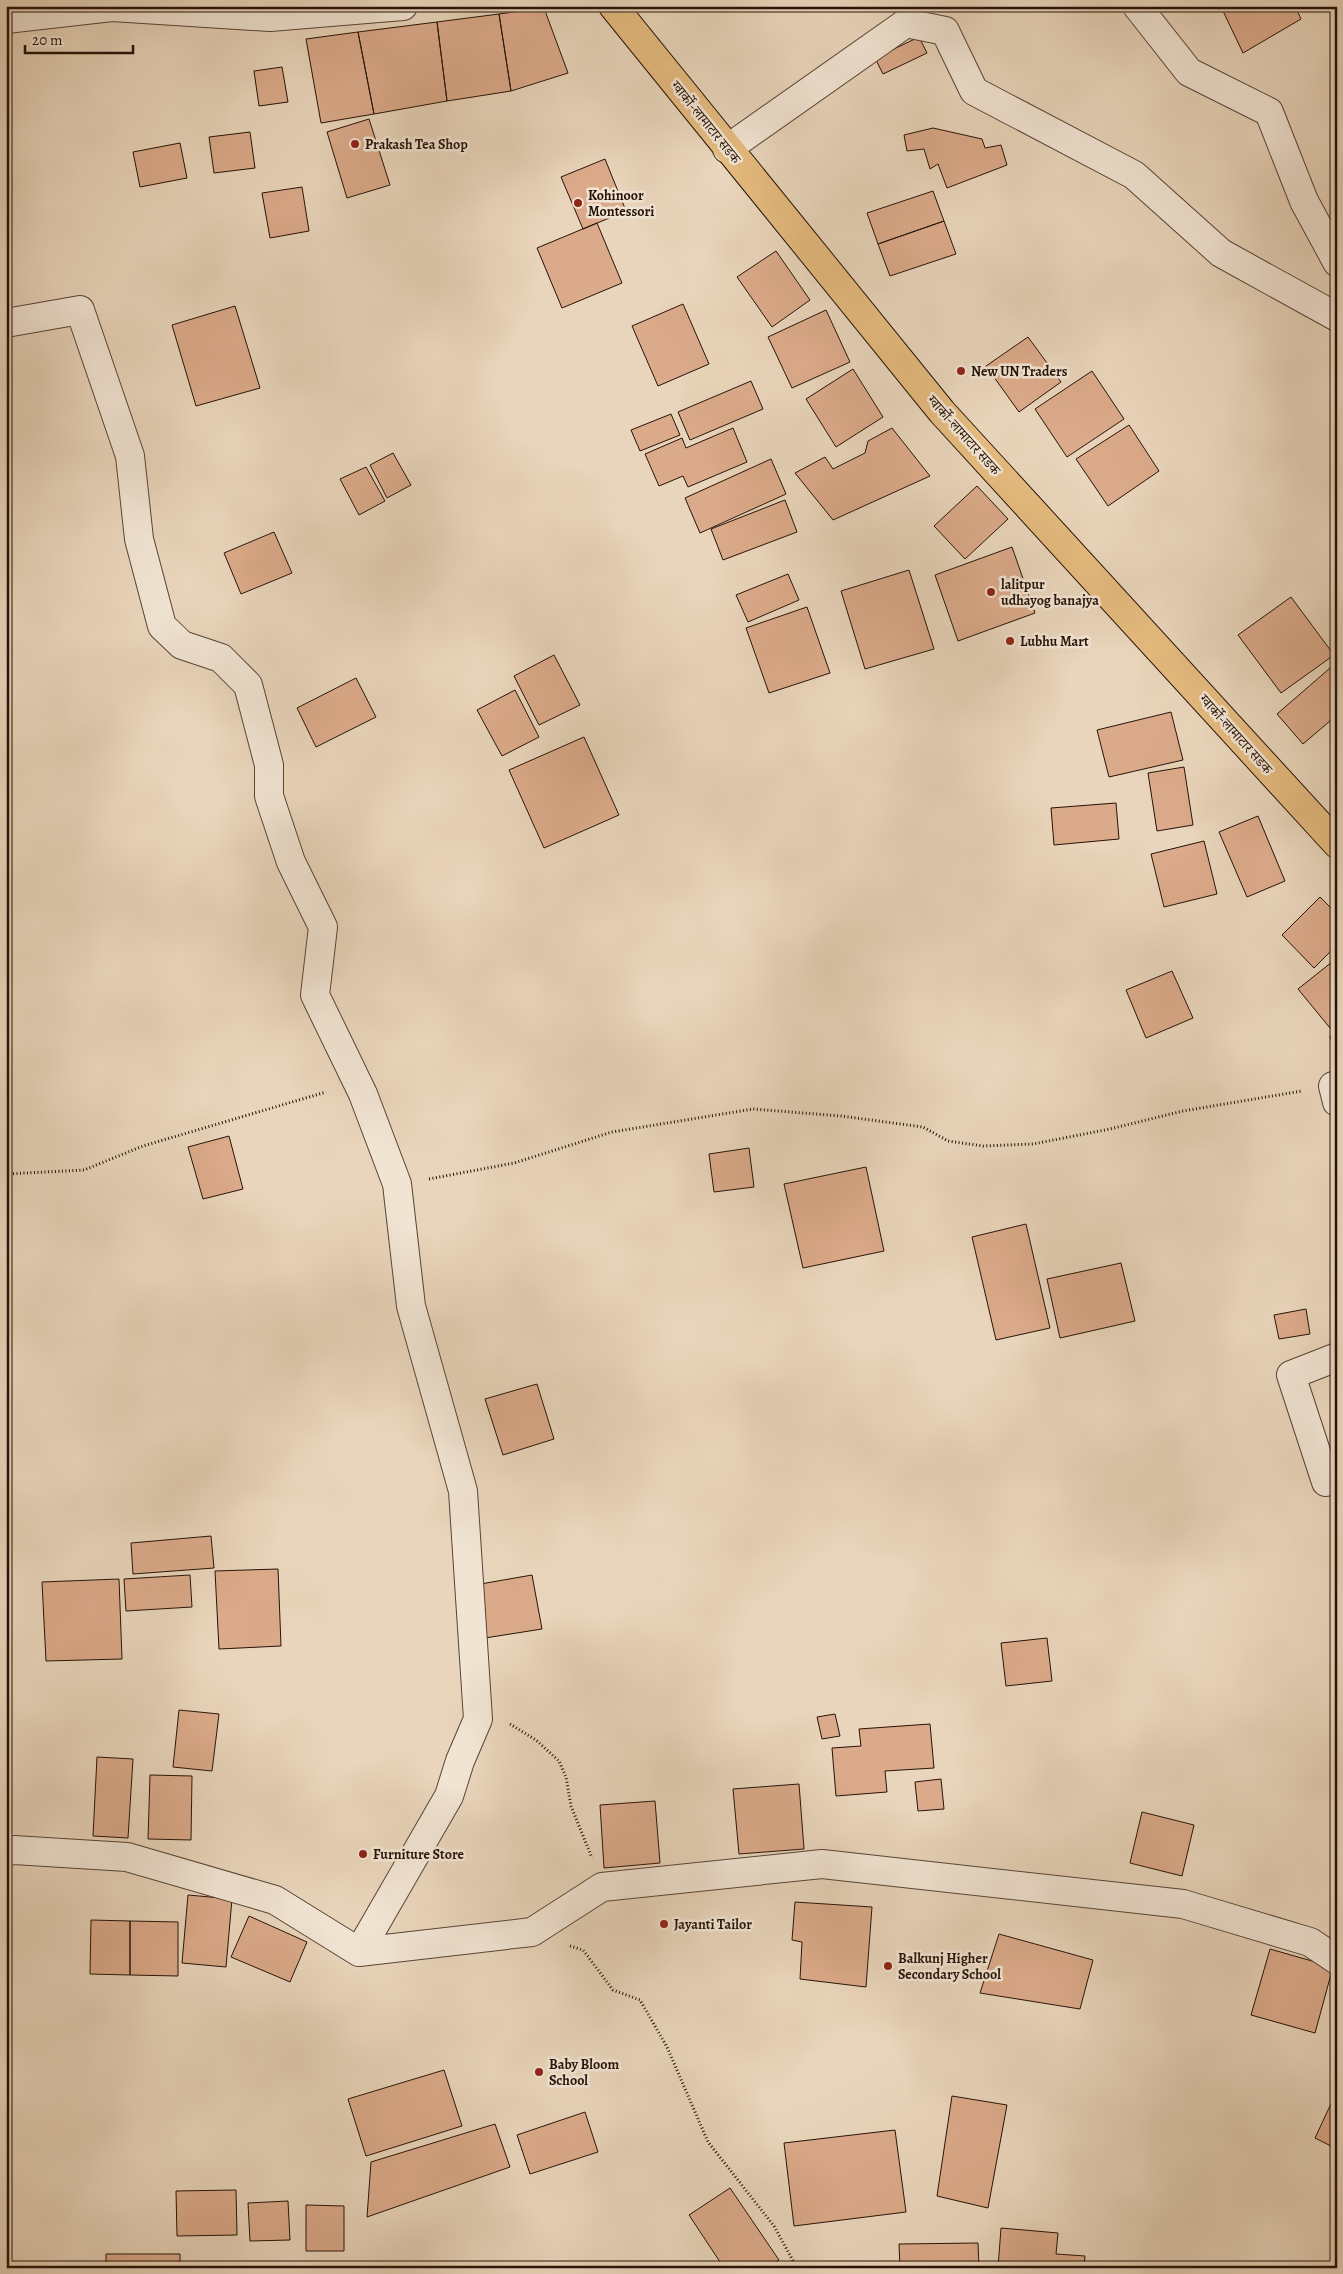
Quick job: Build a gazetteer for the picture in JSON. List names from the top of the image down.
{
  "streets": {
    "main road": ["ग्वार्को-लामाटार सडक"]
  },
  "places": [
    "Prakash Tea Shop",
    "Kohinoor Montessori",
    "New UN Traders",
    "lalitpur udhayog banajya",
    "Lubhu Mart",
    "Furniture Store",
    "Jayanti Tailor",
    "Balkunj Higher Secondary School",
    "Baby Bloom School"
  ],
  "scale_bar": "20 m"
}
